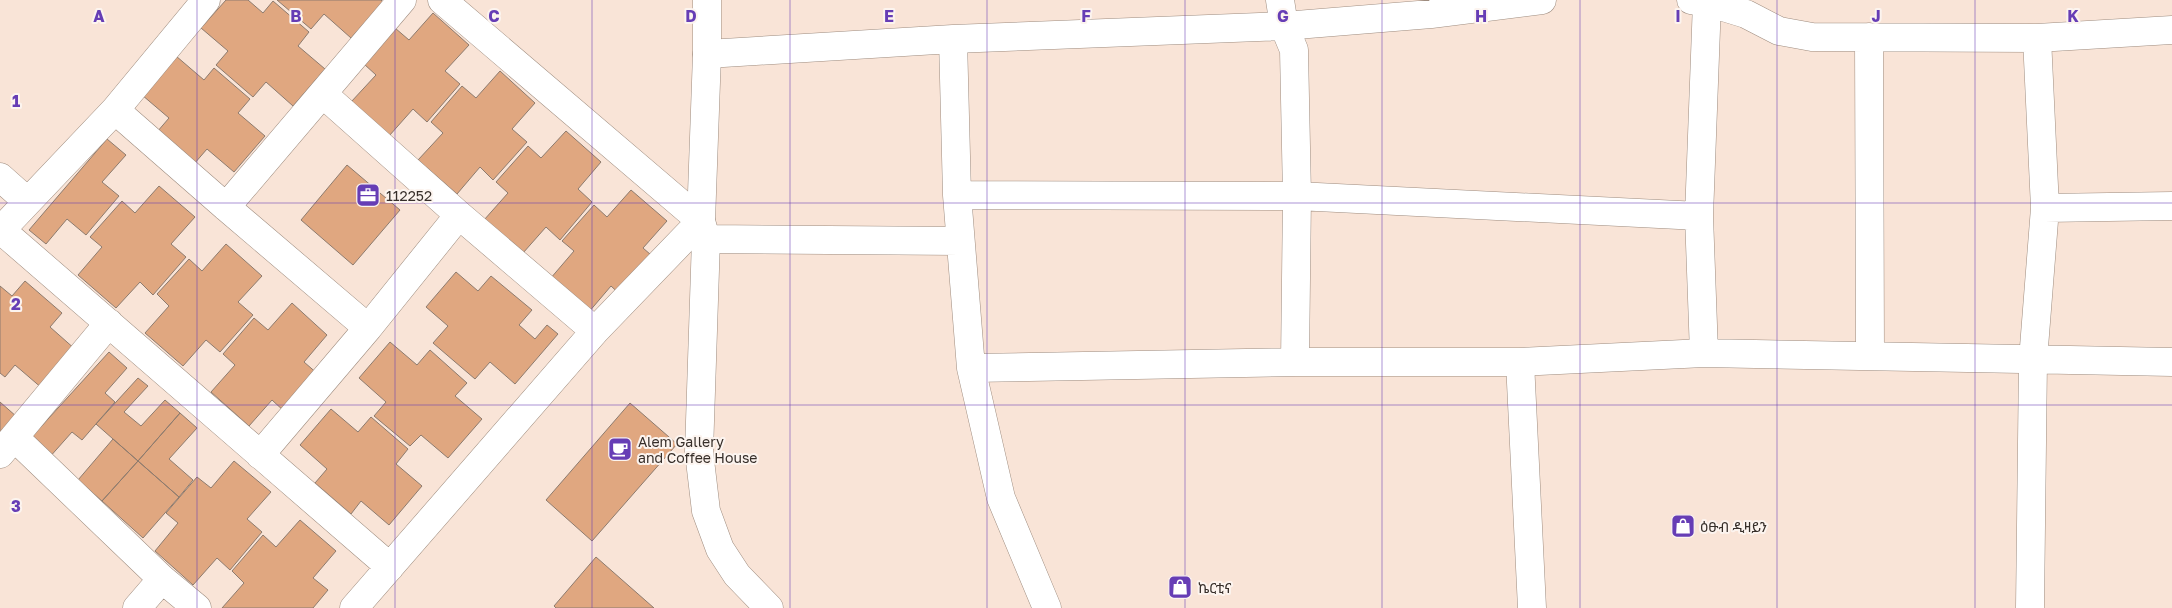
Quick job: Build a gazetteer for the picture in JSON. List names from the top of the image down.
{
  "places": {
    "office": ["112252"],
    "cafe": ["Alem Gallery and Coffee House"],
    "shop": ["ዕፁብ ዲዛይን", "ኬርቲና"]
  },
  "grid": {
    "columns": [
      "A",
      "B",
      "C",
      "D",
      "E",
      "F",
      "G",
      "H",
      "I",
      "J",
      "K"
    ],
    "rows": ["1", "2", "3"]
  }
}
